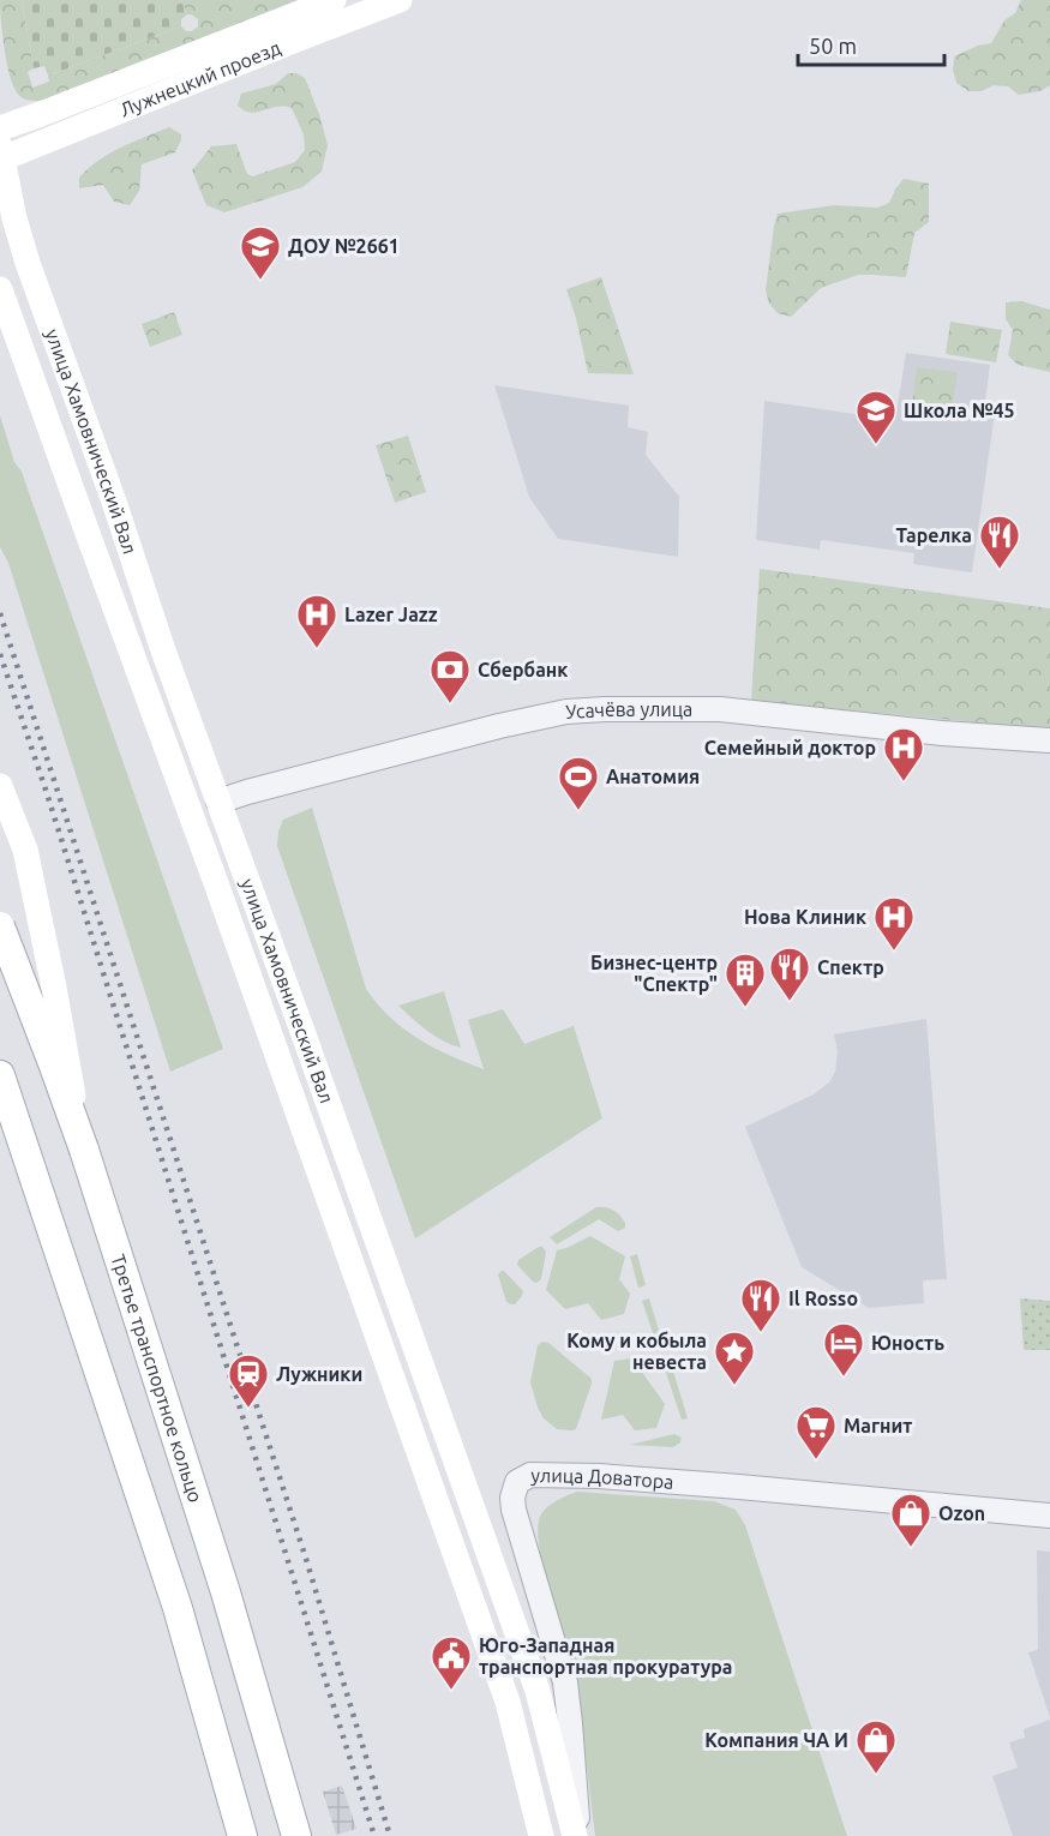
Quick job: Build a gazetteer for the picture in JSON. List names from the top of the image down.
{
  "streets": {
    "main road": ["Лужнецкий проезд", "улица Хамовнический Вал", "Третье транспортное кольцо"],
    "street": ["Усачёва улица", "улица Доватора"]
  },
  "crossings": [
    ["Лужнецкий проезд", "улица Хамовнический Вал"],
    ["улица Хамовнический Вал", "Усачёва улица"],
    ["улица Хамовнический Вал", "улица Доватора"]
  ],
  "places": {
    "school or university": ["ДОУ №2661", "Школа №45"],
    "restaurant": ["Тарелка", "Спектр", "Il Rosso"],
    "hospital": ["Lazer Jazz", "Семейный доктор", "Нова Клиник"],
    "bank": ["Сбербанк"],
    "sports": ["Анатомия"],
    "building": ["Бизнес-центр \"Спектр\""],
    "hotel": ["Юность"],
    "place": ["Кому и кобыла невеста"],
    "station": ["Лужники"],
    "supermarket": ["Магнит"],
    "shop": ["Ozon", "Компания ЧА И"],
    "public building": ["Юго-Западная транспортная прокуратура"]
  },
  "scale_bar": "50 m"
}
